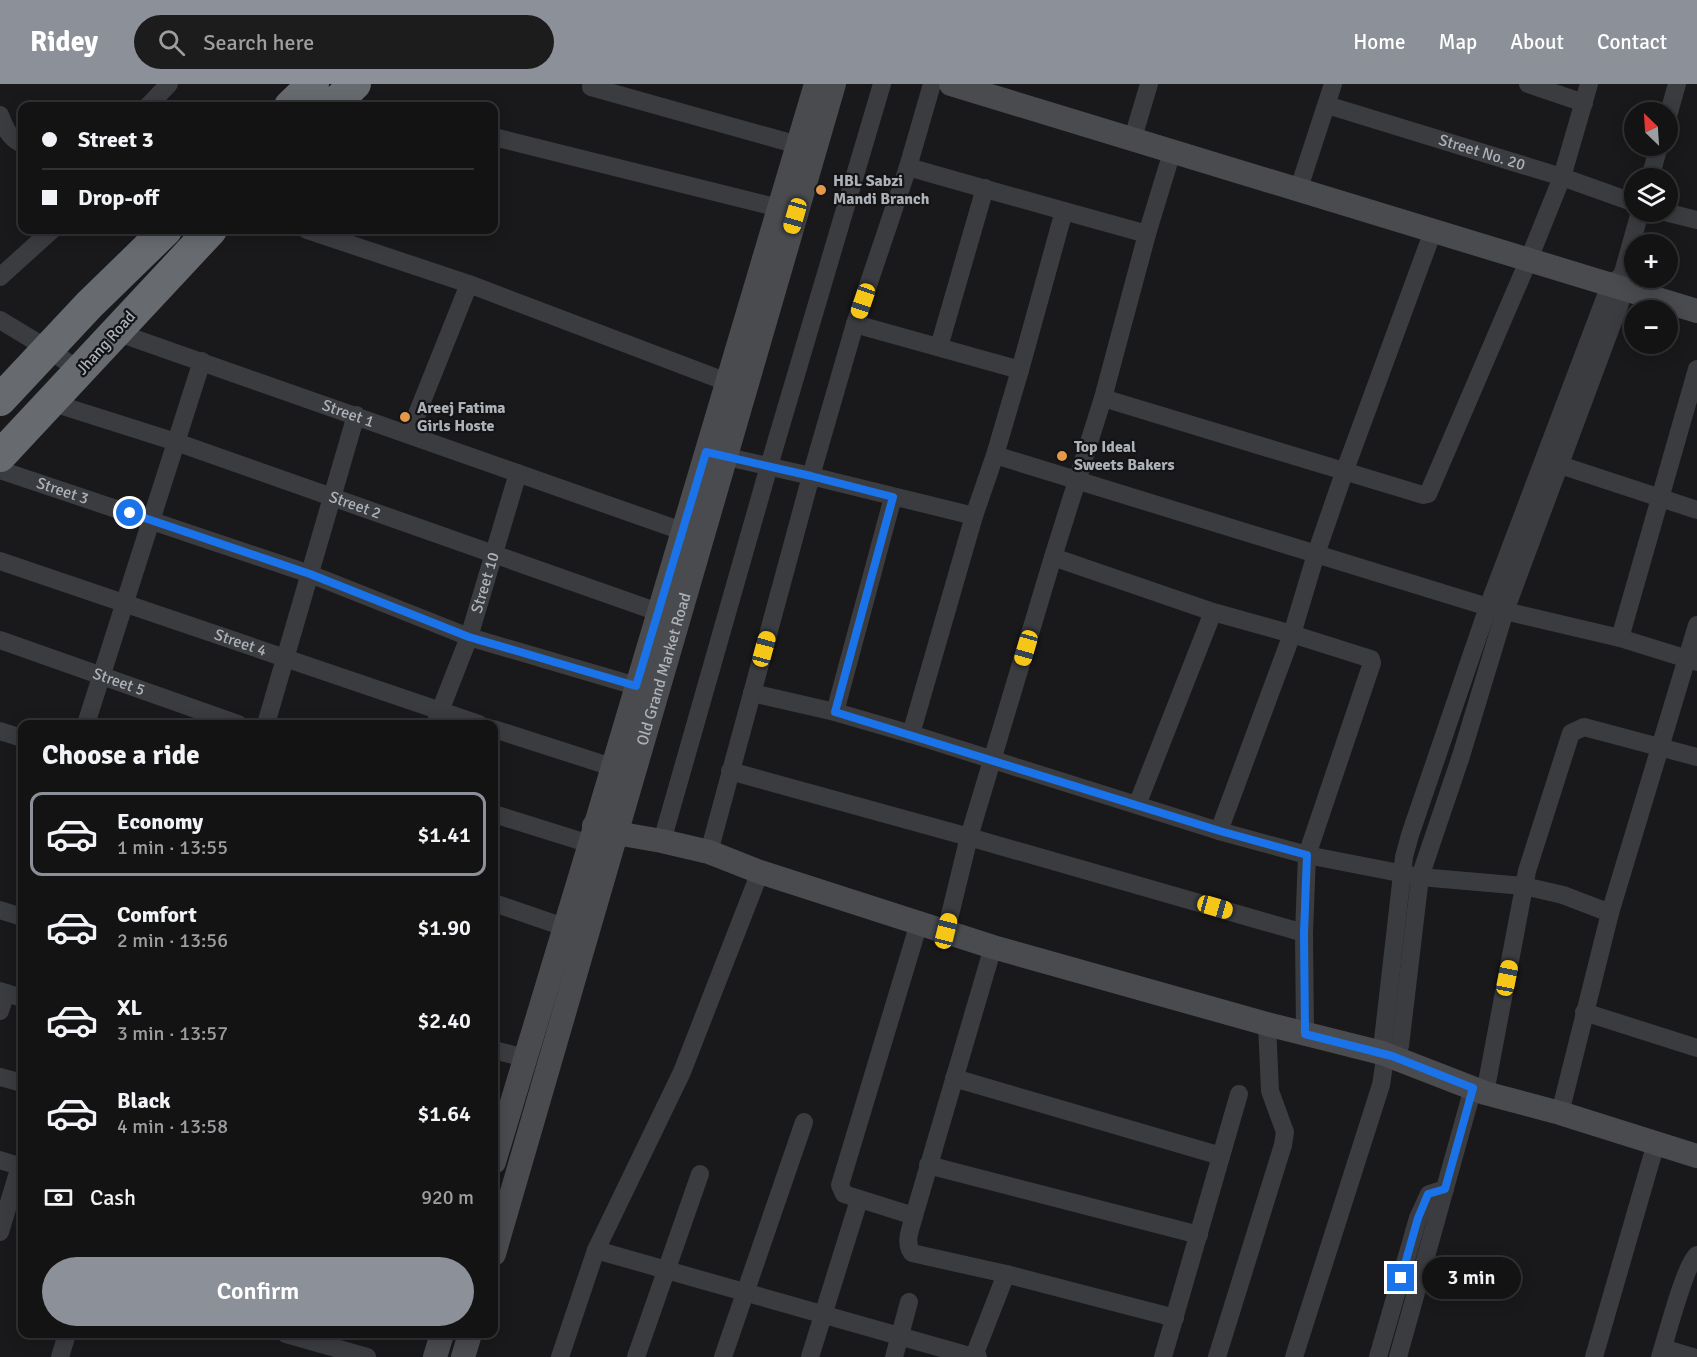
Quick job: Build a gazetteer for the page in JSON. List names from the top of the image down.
{
  "streets": {
    "highway": ["Jhang Road"],
    "street": [
      "Street No. 20",
      "Street 1",
      "Street 3",
      "Street 2",
      "Street 10",
      "Street 4",
      "Old Grand Market Road",
      "Street 5"
    ]
  },
  "crossings": [
    ["Jhang Road", "Street 1"],
    ["Jhang Road", "Street 2"],
    ["Street 1", "Street 10"],
    ["Street 1", "Old Grand Market Road"],
    ["Street 3", "Street 10"],
    ["Street 3", "Old Grand Market Road"],
    ["Street 2", "Street 10"],
    ["Street 2", "Old Grand Market Road"],
    ["Street 10", "Street 4"]
  ],
  "places": ["HBL Sabzi Mandi Branch", "Areej Fatima Girls Hoste", "Top Ideal Sweets Bakers"],
  "north": "top left",
  "page": {
    "header": "Ridey",
    "search": "Search here",
    "nav": [
      "Home",
      "Map",
      "About",
      "Contact"
    ],
    "map_buttons": ["+", "−"],
    "banner": ["Street 3", "Drop-off"],
    "heading": "Choose a ride",
    "list": [
      {
        "name": "Economy",
        "note": "1 min · 13:55",
        "value": "$1.41"
      },
      {
        "name": "Comfort",
        "note": "2 min · 13:56",
        "value": "$1.90"
      },
      {
        "name": "XL",
        "note": "3 min · 13:57",
        "value": "$2.40"
      },
      {
        "name": "Black",
        "note": "4 min · 13:58",
        "value": "$1.64"
      }
    ],
    "pay": ["Cash", "920 m"],
    "buttons": "Confirm",
    "bubble": "3 min"
  }
}
